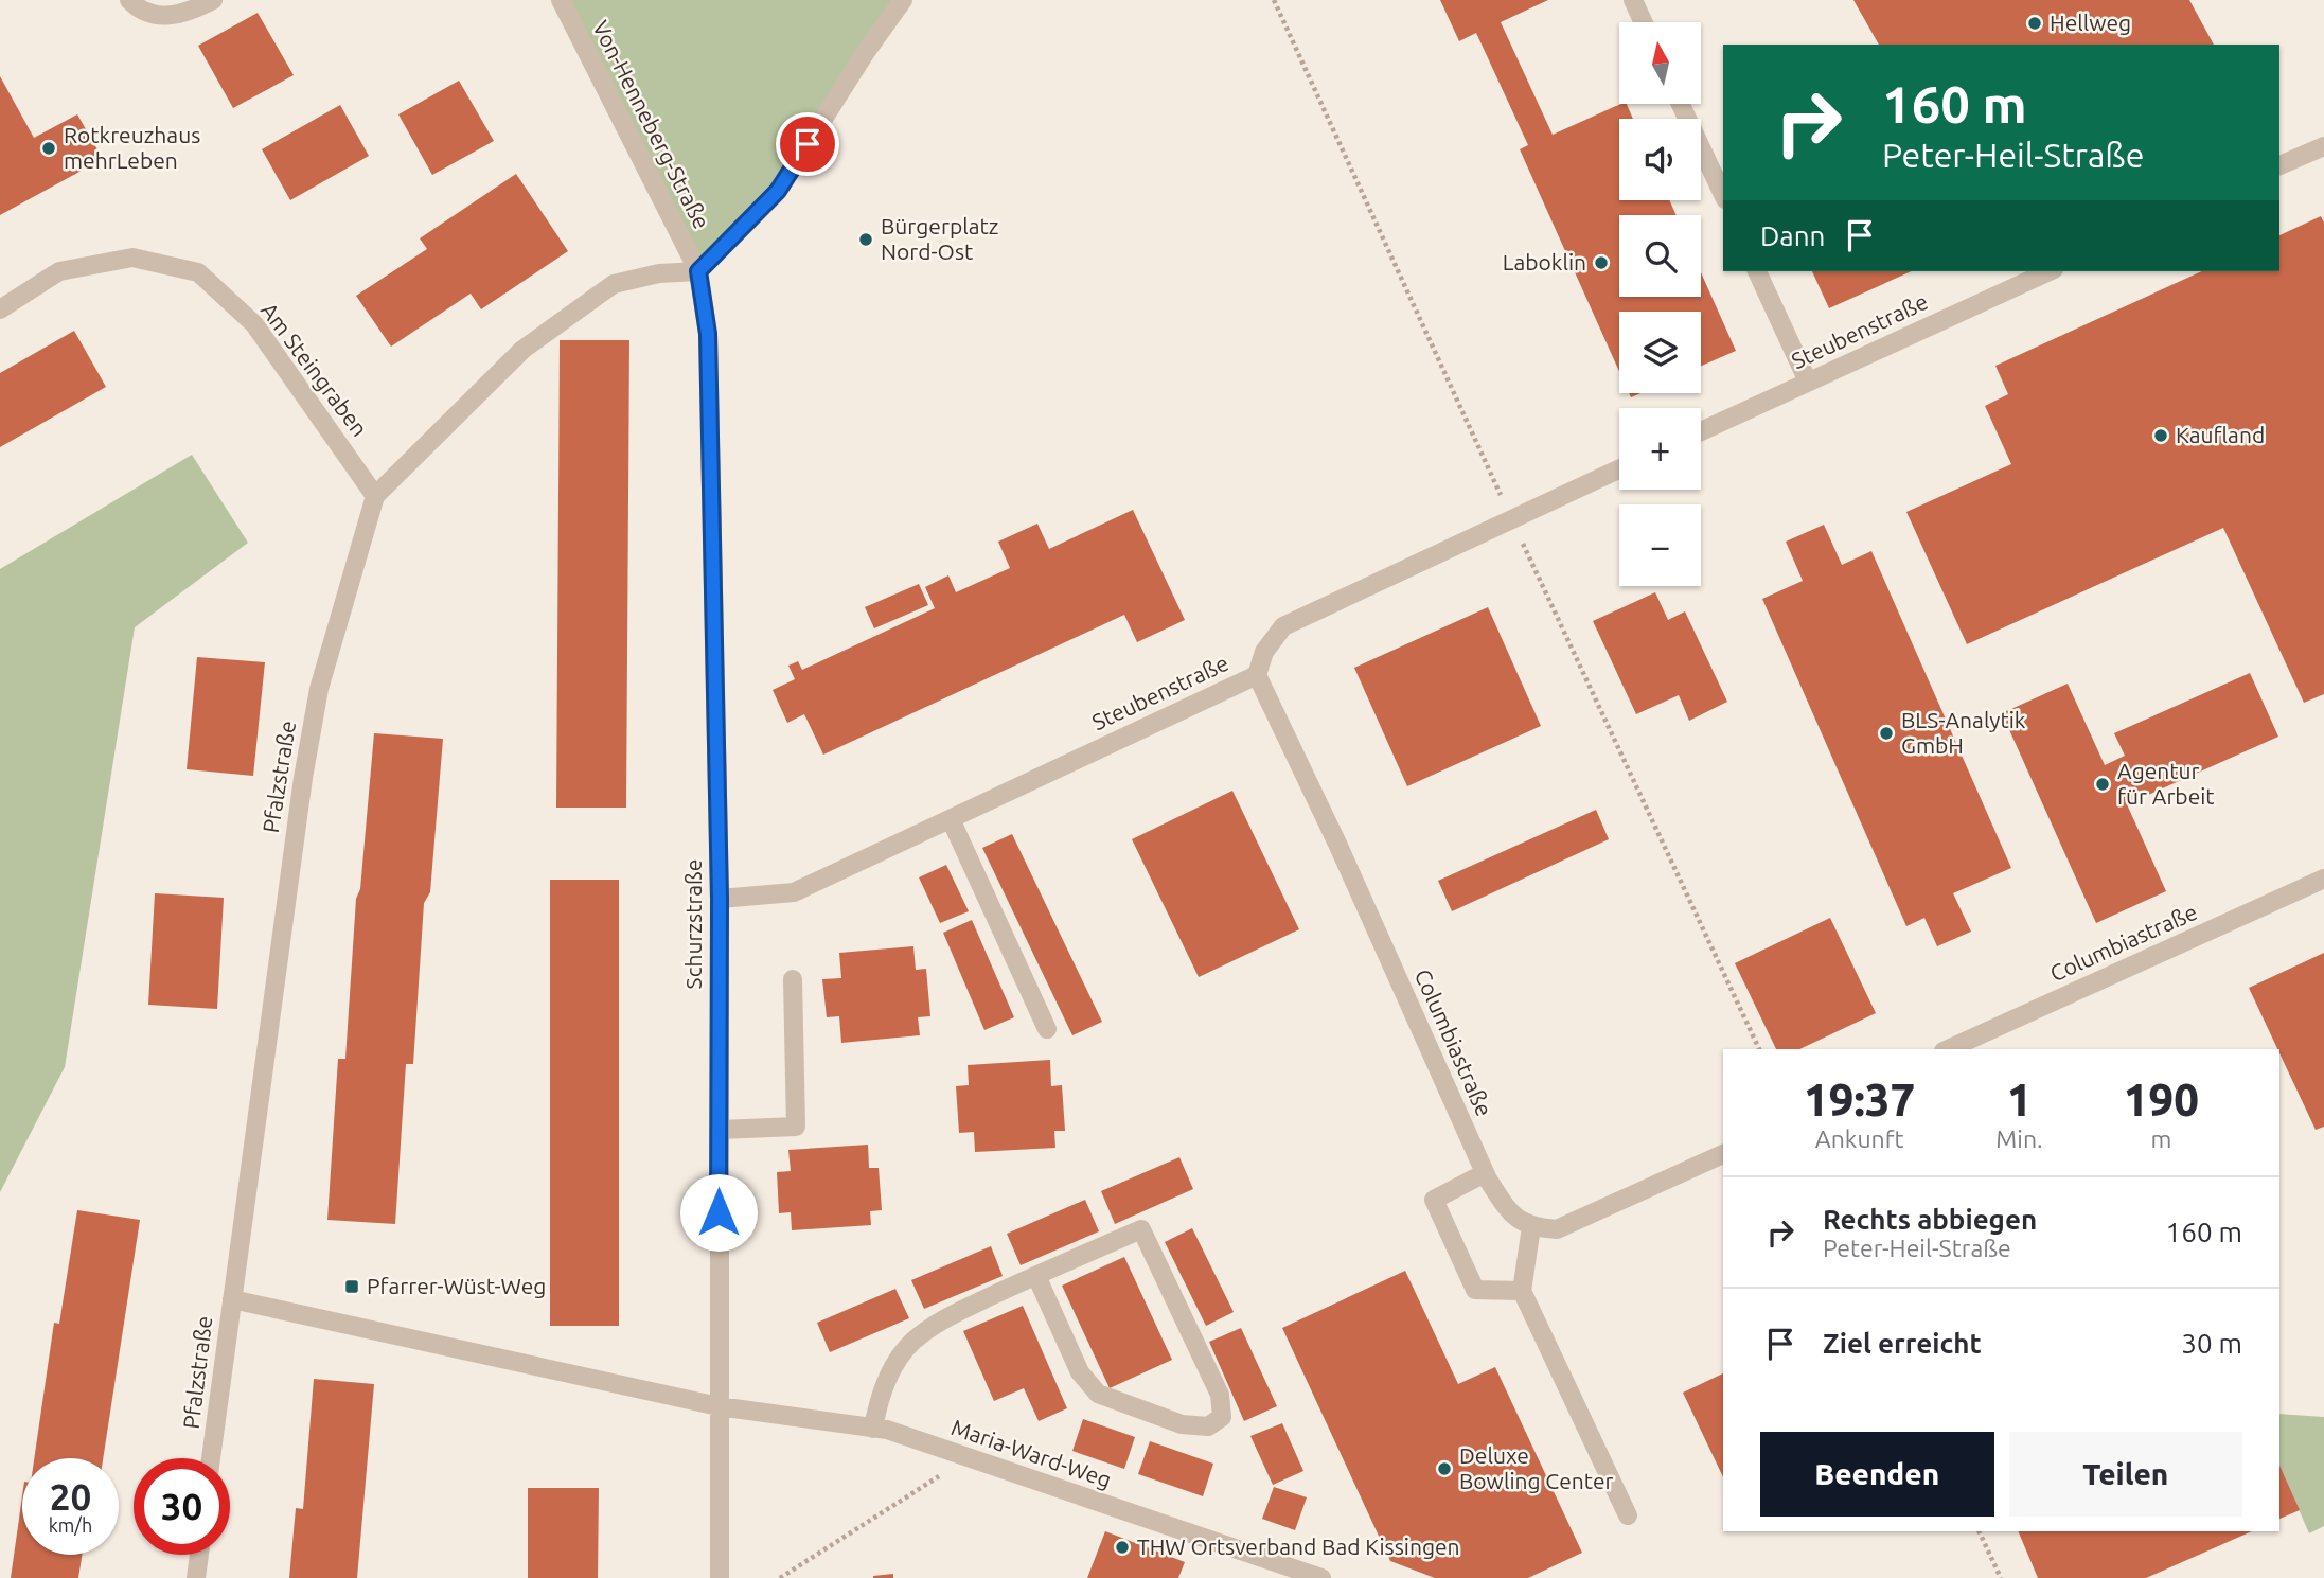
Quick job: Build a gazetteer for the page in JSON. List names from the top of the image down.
{
  "streets": {
    "street": [
      "Von-Henneberg-Straße",
      "Steubenstraße",
      "Am Steingraben",
      "Pfalzstraße",
      "Schurzstraße",
      "Columbiastraße",
      "Maria-Ward-Weg"
    ]
  },
  "crossings": [
    ["Von-Henneberg-Straße", "Pfalzstraße"],
    ["Von-Henneberg-Straße", "Schurzstraße"],
    ["Steubenstraße", "Schurzstraße"],
    ["Steubenstraße", "Columbiastraße"],
    ["Am Steingraben", "Pfalzstraße"],
    ["Pfalzstraße", "Schurzstraße"],
    ["Schurzstraße", "Maria-Ward-Weg"]
  ],
  "places": {
    "other": [
      "Hellweg",
      "Rotkreuzhaus mehrLeben",
      "Bürgerplatz Nord-Ost",
      "Laboklin",
      "Kaufland",
      "BLS-Analytik GmbH",
      "Agentur für Arbeit",
      "Deluxe Bowling Center",
      "THW Ortsverband Bad Kissingen"
    ],
    "transit": ["Pfarrer-Wüst-Weg"]
  },
  "north": "top",
  "page": {
    "map_buttons": ["+", "−"],
    "turn": ["160 m", "Peter-Heil-Straße"],
    "then": "Dann",
    "eta": [
      "19:37",
      "Ankunft",
      "1",
      "Min.",
      "190",
      "m"
    ],
    "list": [
      {
        "name": "Rechts abbiegen",
        "note": "Peter-Heil-Straße",
        "value": "160 m"
      },
      {
        "name": "Ziel erreicht",
        "value": "30 m"
      }
    ],
    "buttons": ["Beenden", "Teilen"],
    "speed": "20 km/h",
    "limit": "30"
  }
}
